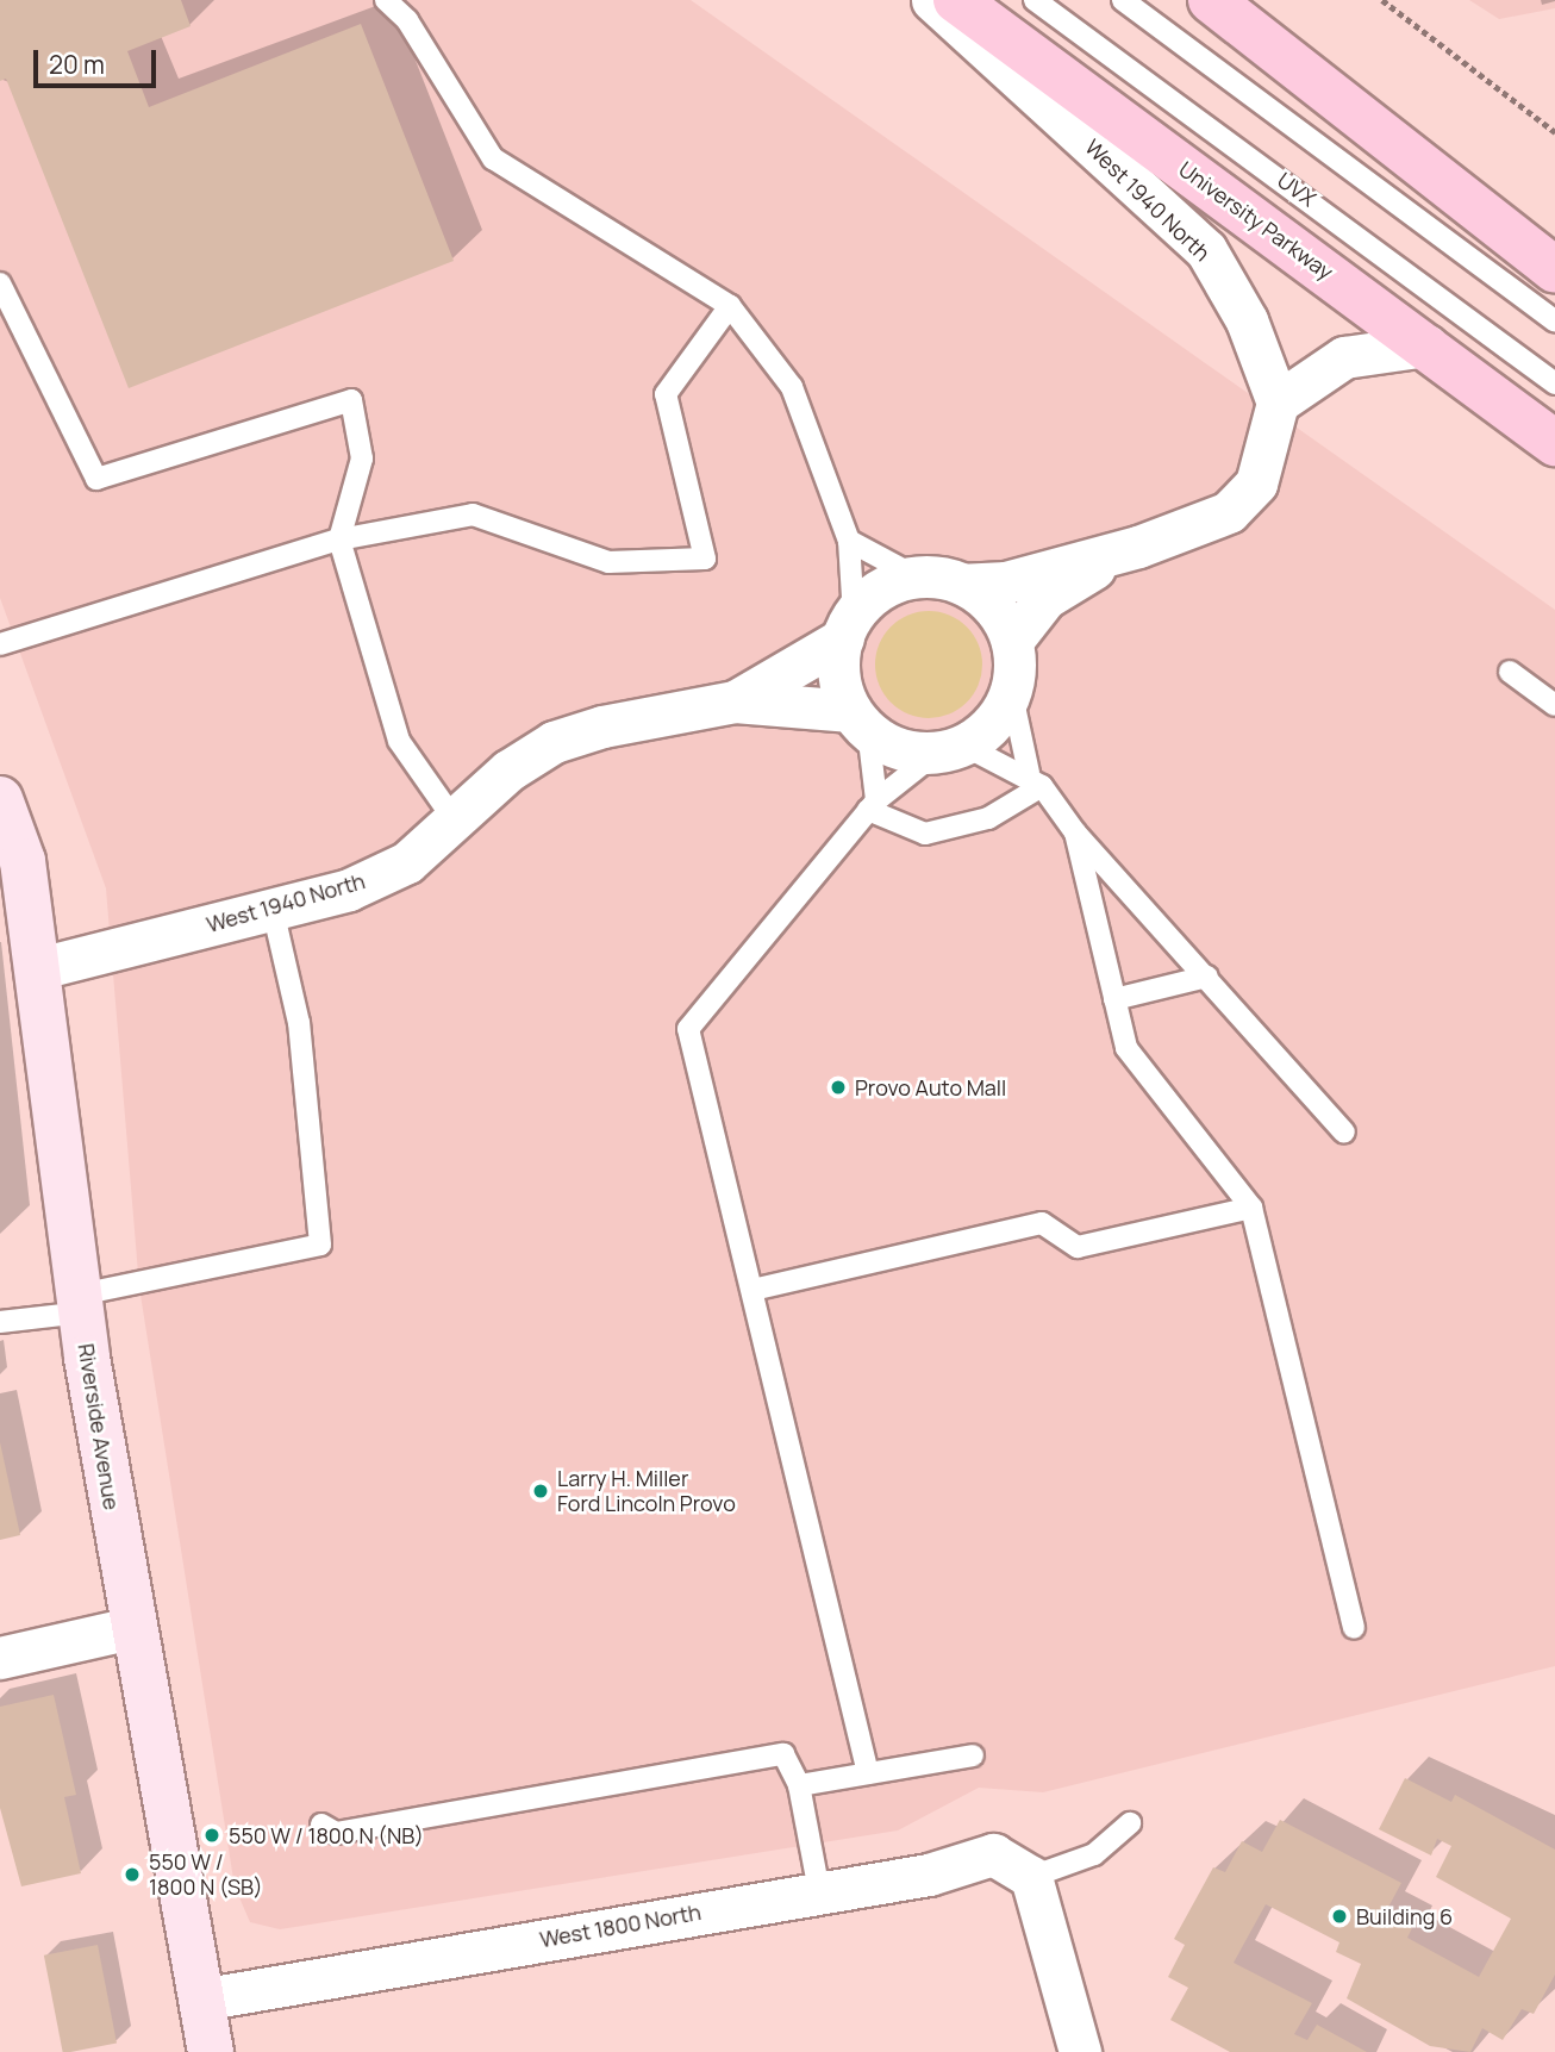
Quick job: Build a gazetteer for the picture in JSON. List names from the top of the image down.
{
  "streets": {
    "main road": ["University Parkway"],
    "street": ["West 1940 North", "Riverside Avenue", "West 1800 North"],
    "lane": ["UVX"]
  },
  "crossings": [
    ["West 1940 North", "Riverside Avenue"],
    ["Riverside Avenue", "West 1800 North"]
  ],
  "places": [
    "Provo Auto Mall",
    "Larry H. Miller Ford Lincoln Provo",
    "550 W / 1800 N (NB)",
    "550 W / 1800 N (SB)",
    "Building 6"
  ],
  "scale_bar": "20 m"
}
